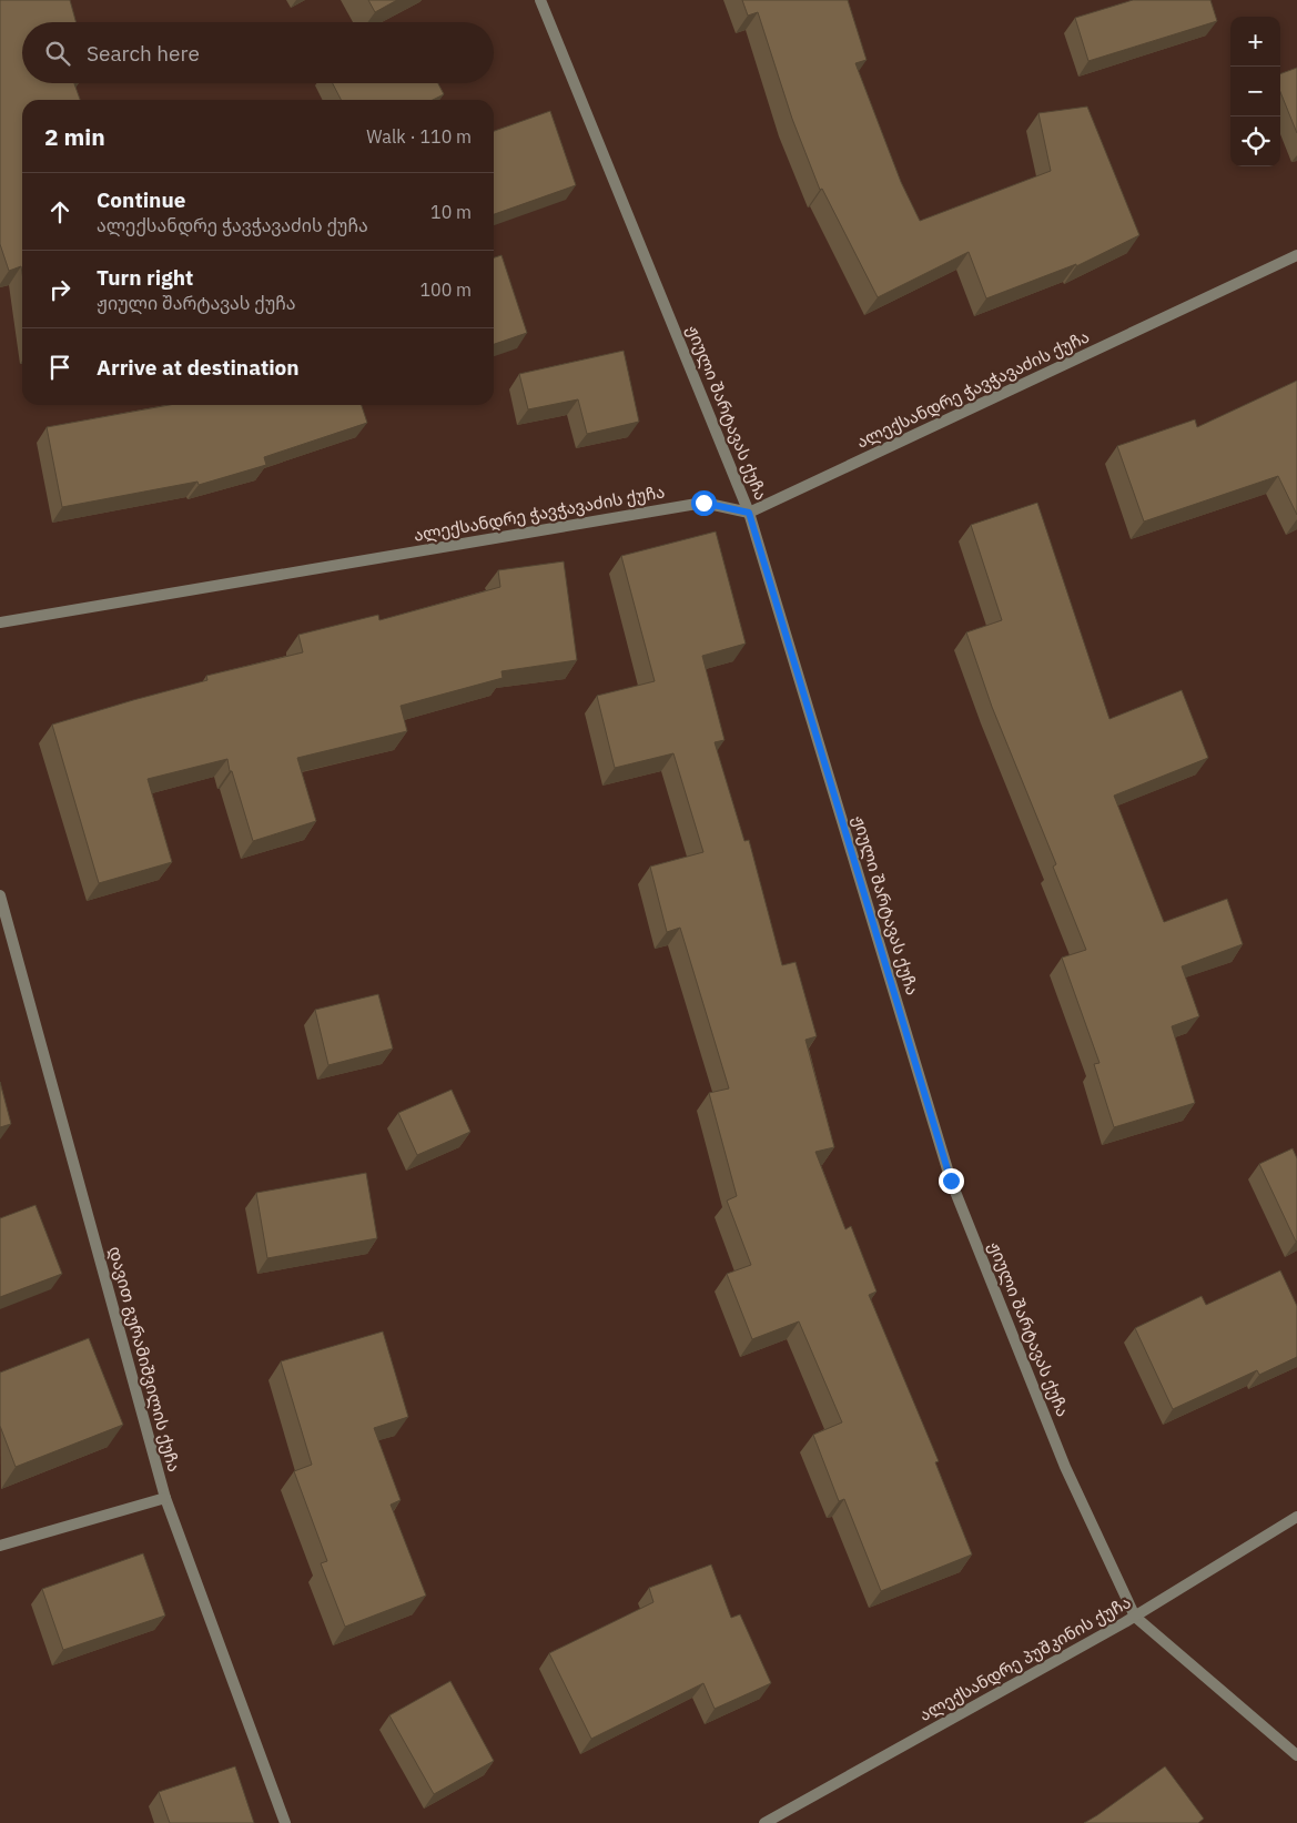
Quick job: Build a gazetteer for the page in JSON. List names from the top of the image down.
{
  "streets": {
    "street": [
      "ალექსანდრე ჭავჭავაძის ქუჩა",
      "ჟიული შარტავას ქუჩა",
      "დავით გურამიშვილის ქუჩა",
      "ალექსანდრე პუშკინის ქუჩა"
    ]
  },
  "crossings": [
    ["ალექსანდრე ჭავჭავაძის ქუჩა", "ჟიული შარტავას ქუჩა"],
    ["ჟიული შარტავას ქუჩა", "ალექსანდრე პუშკინის ქუჩა"]
  ],
  "page": {
    "map_buttons": ["+", "−"],
    "search": "Search here",
    "heading": ["2 min", "Walk · 110 m"],
    "list": [
      ["Continue", "ალექსანდრე ჭავჭავაძის ქუჩა", "10 m"],
      ["Turn right", "ჟიული შარტავას ქუჩა", "100 m"],
      "Arrive at destination"
    ]
  }
}
